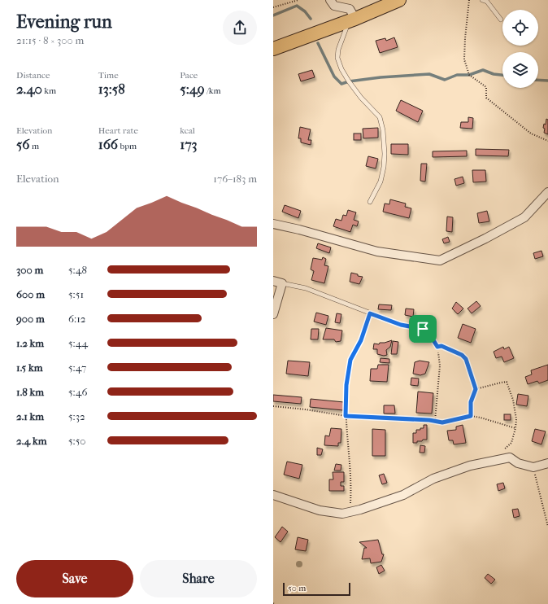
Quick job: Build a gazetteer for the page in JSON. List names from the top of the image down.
{
  "scale_bar": "50 m",
  "page": {
    "heading": ["Evening run", "21:15 · 8 × 300 m"],
    "stats": [
      ["Distance", "2.40 km"],
      ["Time", "13:58"],
      ["Pace", "5:49 /km"],
      ["Elevation", "56 m"],
      ["Heart rate", "166 bpm"],
      ["kcal", "173"]
    ],
    "chart": ["Elevation", "176–183 m"],
    "list": [
      {
        "name": "300 m",
        "note": "5:48"
      },
      {
        "name": "600 m",
        "note": "5:51"
      },
      {
        "name": "900 m",
        "note": "6:12"
      },
      {
        "name": "1.2 km",
        "note": "5:44"
      },
      {
        "name": "1.5 km",
        "note": "5:47"
      },
      {
        "name": "1.8 km",
        "note": "5:46"
      },
      {
        "name": "2.1 km",
        "note": "5:32"
      },
      {
        "name": "2.4 km",
        "note": "5:50"
      }
    ],
    "buttons": ["Save", "Share"],
    "scale": "50 m"
  }
}
